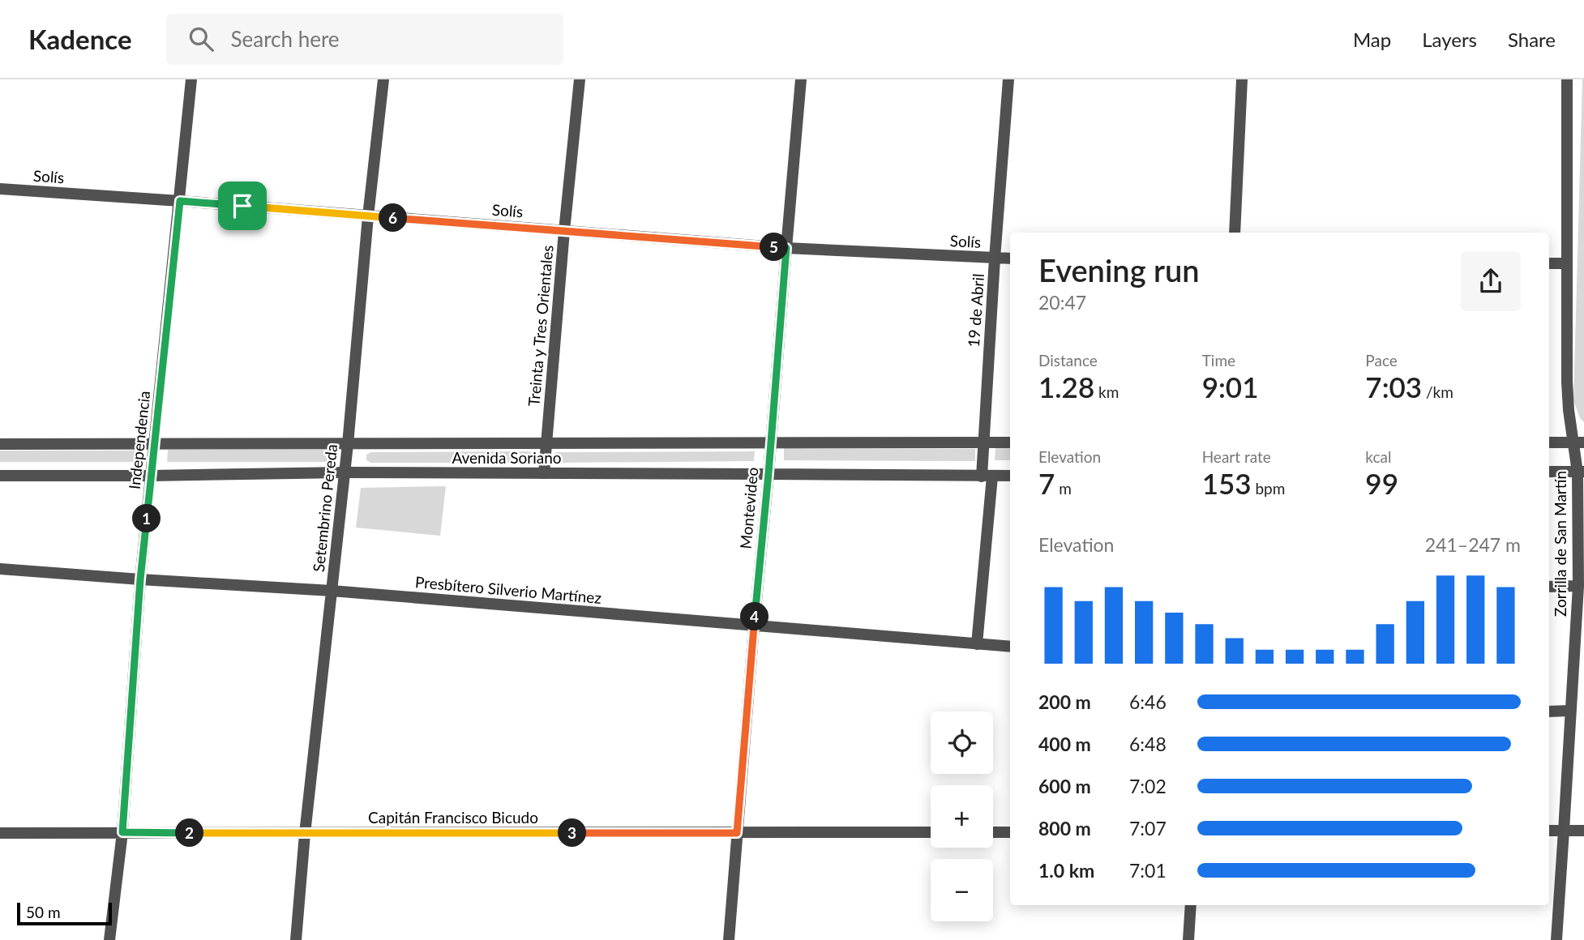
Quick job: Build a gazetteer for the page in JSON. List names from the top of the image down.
{
  "streets": {
    "street": [
      "Solís",
      "19 de Abril",
      "Treinta y Tres Orientales",
      "Independencia",
      "Avenida Soriano",
      "Setembrino Pereda",
      "Montevideo",
      "Zorrilla de San Martín",
      "Presbítero Silverio Martínez",
      "Capitán Francisco Bicudo"
    ]
  },
  "crossings": [
    ["Solís", "19 de Abril"],
    ["Solís", "Treinta y Tres Orientales"],
    ["Solís", "Independencia"],
    ["Solís", "Setembrino Pereda"],
    ["Solís", "Montevideo"],
    ["19 de Abril", "Avenida Soriano"],
    ["19 de Abril", "Presbítero Silverio Martínez"],
    ["Treinta y Tres Orientales", "Avenida Soriano"],
    ["Independencia", "Avenida Soriano"],
    ["Independencia", "Presbítero Silverio Martínez"],
    ["Independencia", "Capitán Francisco Bicudo"],
    ["Avenida Soriano", "Setembrino Pereda"],
    ["Avenida Soriano", "Montevideo"],
    ["Setembrino Pereda", "Presbítero Silverio Martínez"],
    ["Setembrino Pereda", "Capitán Francisco Bicudo"],
    ["Montevideo", "Presbítero Silverio Martínez"],
    ["Montevideo", "Capitán Francisco Bicudo"]
  ],
  "scale_bar": "50 m",
  "page": {
    "header": "Kadence",
    "search": "Search here",
    "nav": ["Map", "Layers", "Share"],
    "pins": [
      "6",
      "5",
      "1",
      "4",
      "2",
      "3"
    ],
    "heading": ["Evening run", "20:47"],
    "stats": [
      ["Distance", "1.28 km"],
      ["Time", "9:01"],
      ["Pace", "7:03 /km"],
      ["Elevation", "7 m"],
      ["Heart rate", "153 bpm"],
      ["kcal", "99"]
    ],
    "chart": ["Elevation", "241–247 m"],
    "list": [
      {
        "name": "200 m",
        "note": "6:46"
      },
      {
        "name": "400 m",
        "note": "6:48"
      },
      {
        "name": "600 m",
        "note": "7:02"
      },
      {
        "name": "800 m",
        "note": "7:07"
      },
      {
        "name": "1.0 km",
        "note": "7:01"
      }
    ],
    "map_buttons": ["+", "−"],
    "scale": "50 m"
  }
}
